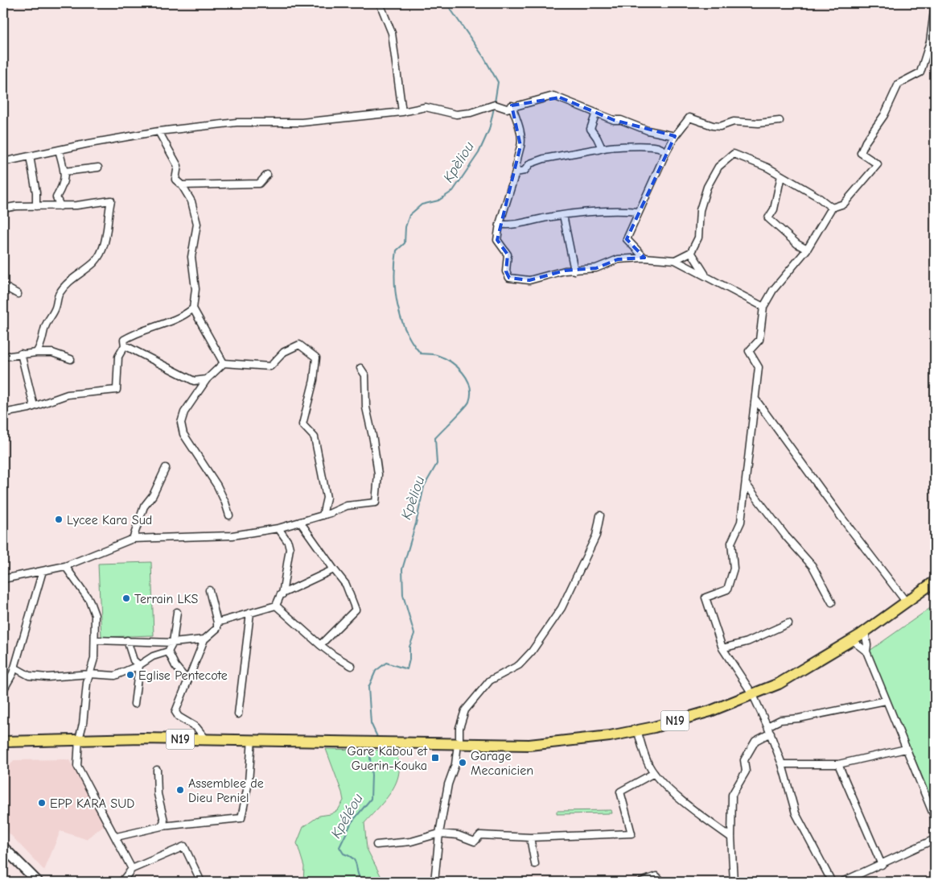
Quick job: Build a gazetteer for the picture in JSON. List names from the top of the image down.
{
  "streets": {
    "main road": ["N19"]
  },
  "water": ["Kpèliou", "Kpéléou"],
  "places": {
    "other": [
      "Lycee Kara Sud",
      "Terrain LKS",
      "Eglise Pentecote",
      "Garage Mecanicien",
      "Assemblee de Dieu Peniel",
      "EPP KARA SUD"
    ],
    "transit": ["Gare Kabou et Guerin-Kouka"]
  }
}
